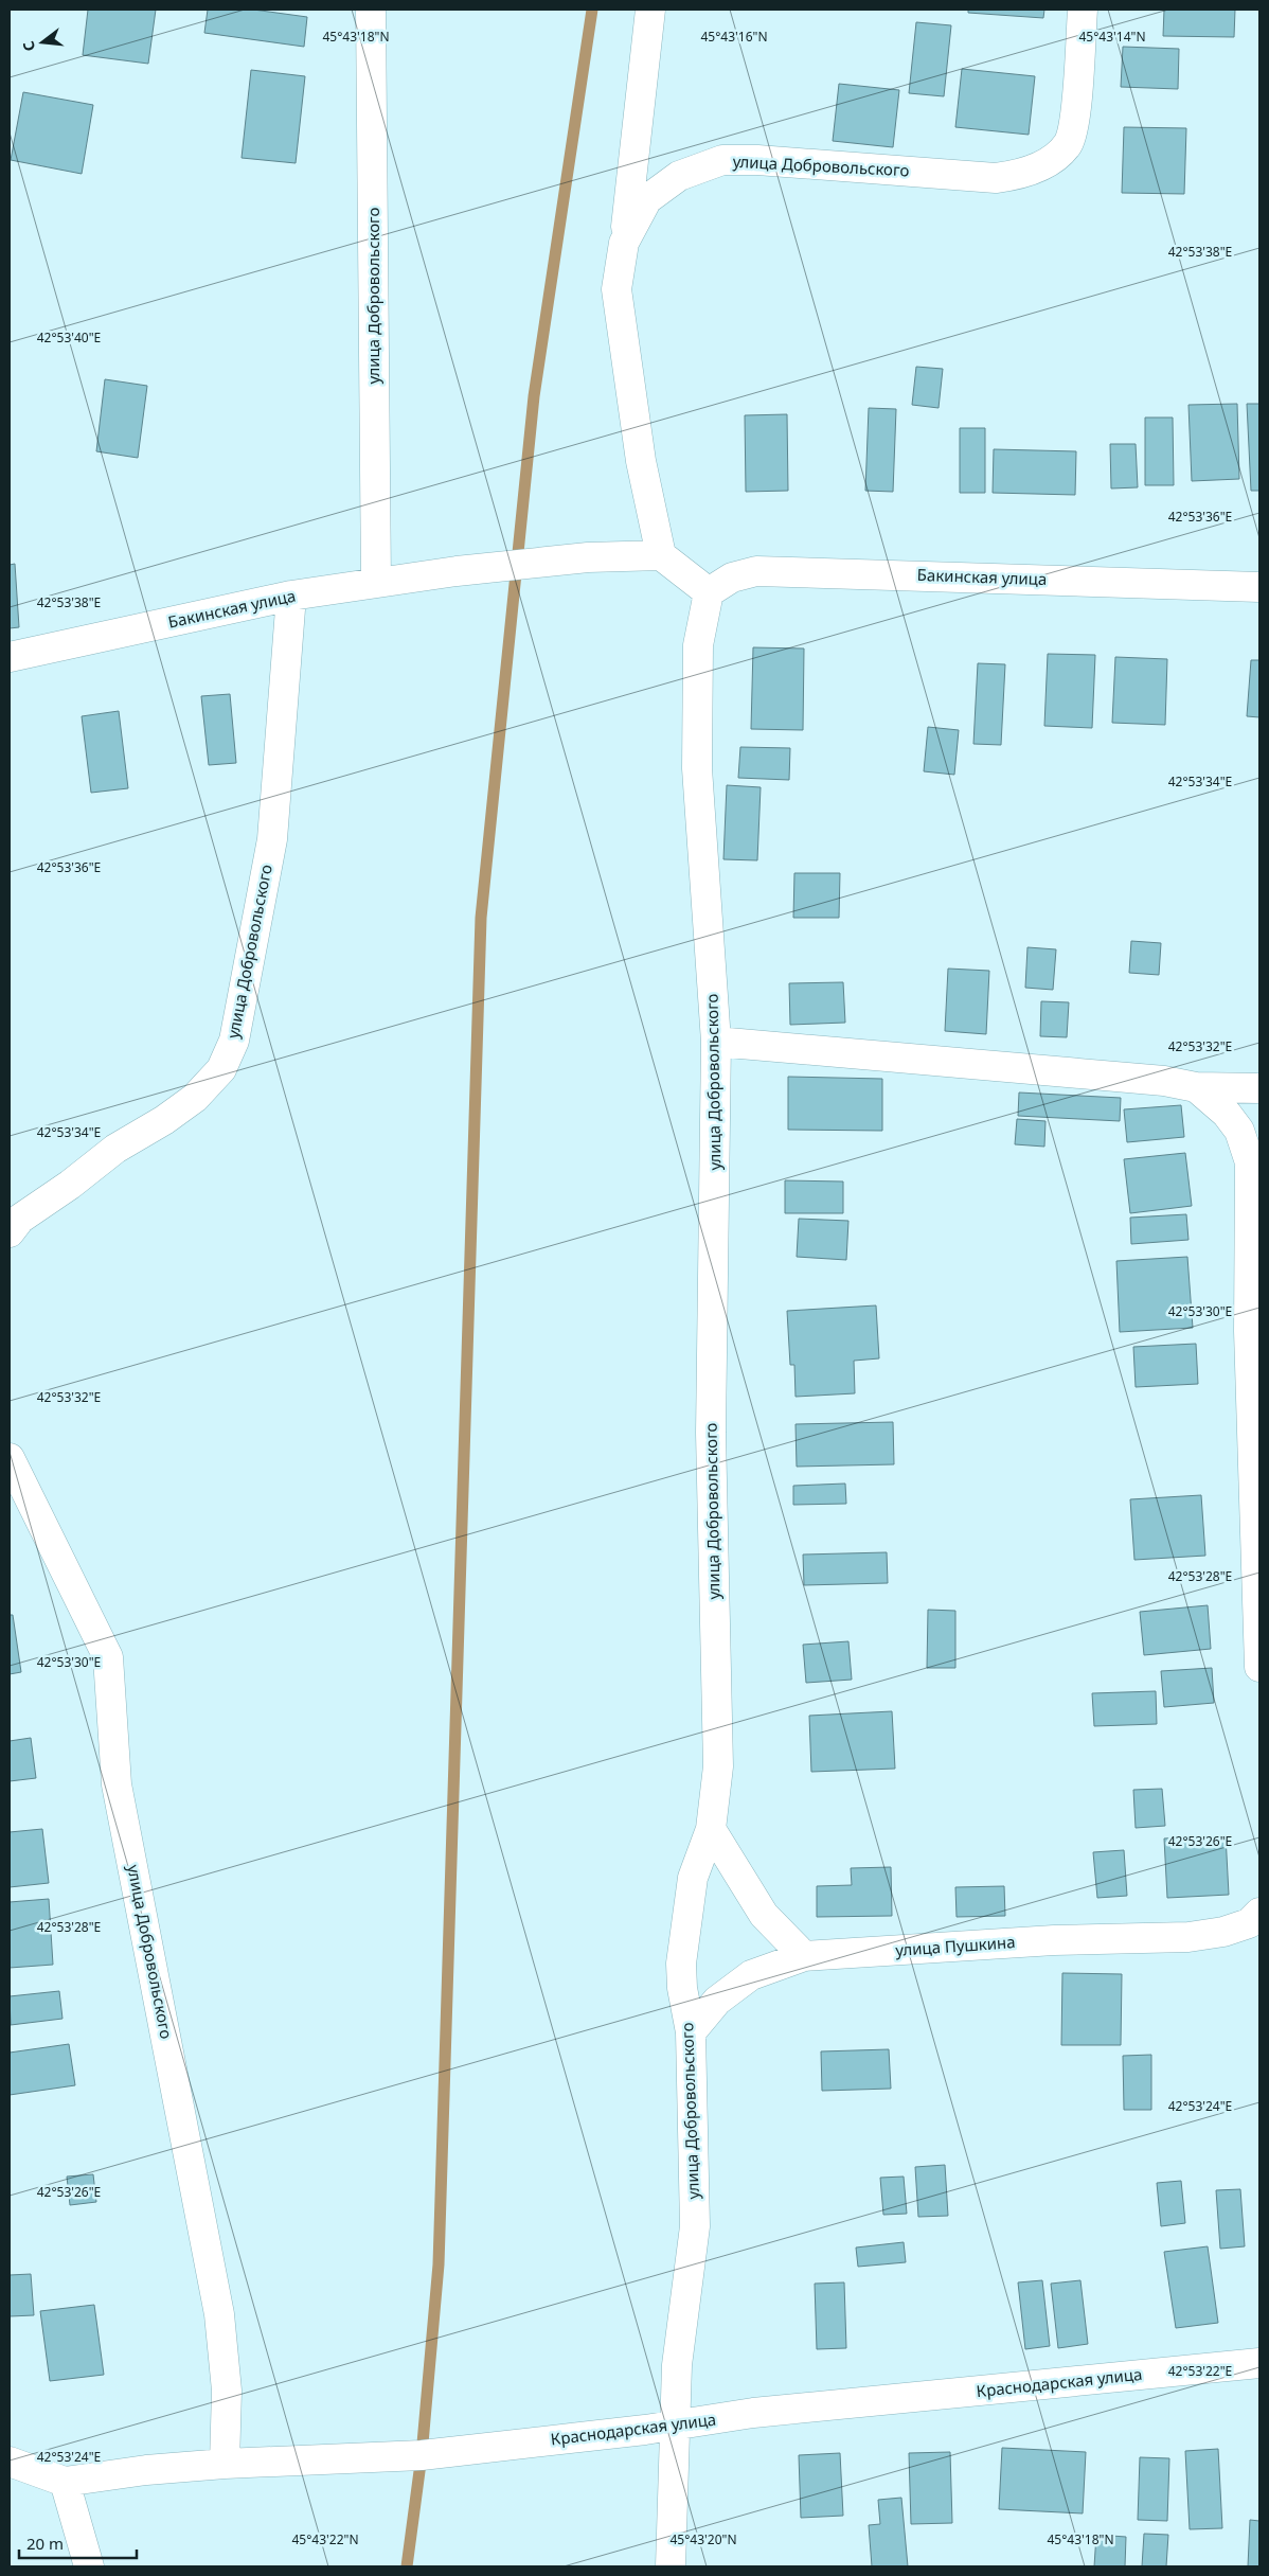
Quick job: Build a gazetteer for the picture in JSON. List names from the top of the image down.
{
  "streets": {
    "street": [
      "улица Добровольского",
      "Бакинская улица",
      "улица Пушкина",
      "Краснодарская улица"
    ]
  },
  "crossings": [
    ["улица Добровольского", "Бакинская улица"],
    ["улица Добровольского", "улица Пушкина"],
    ["улица Добровольского", "Краснодарская улица"]
  ],
  "scale_bar": "20 m",
  "north": "left",
  "coordinates": [
    "45°43'18\"N",
    "45°43'16\"N",
    "45°43'14\"N",
    "42°53'38\"E",
    "42°53'40\"E",
    "42°53'36\"E",
    "42°53'34\"E",
    "42°53'32\"E",
    "42°53'30\"E",
    "42°53'28\"E",
    "42°53'26\"E",
    "42°53'24\"E",
    "42°53'22\"E",
    "45°43'22\"N",
    "45°43'20\"N"
  ]
}
